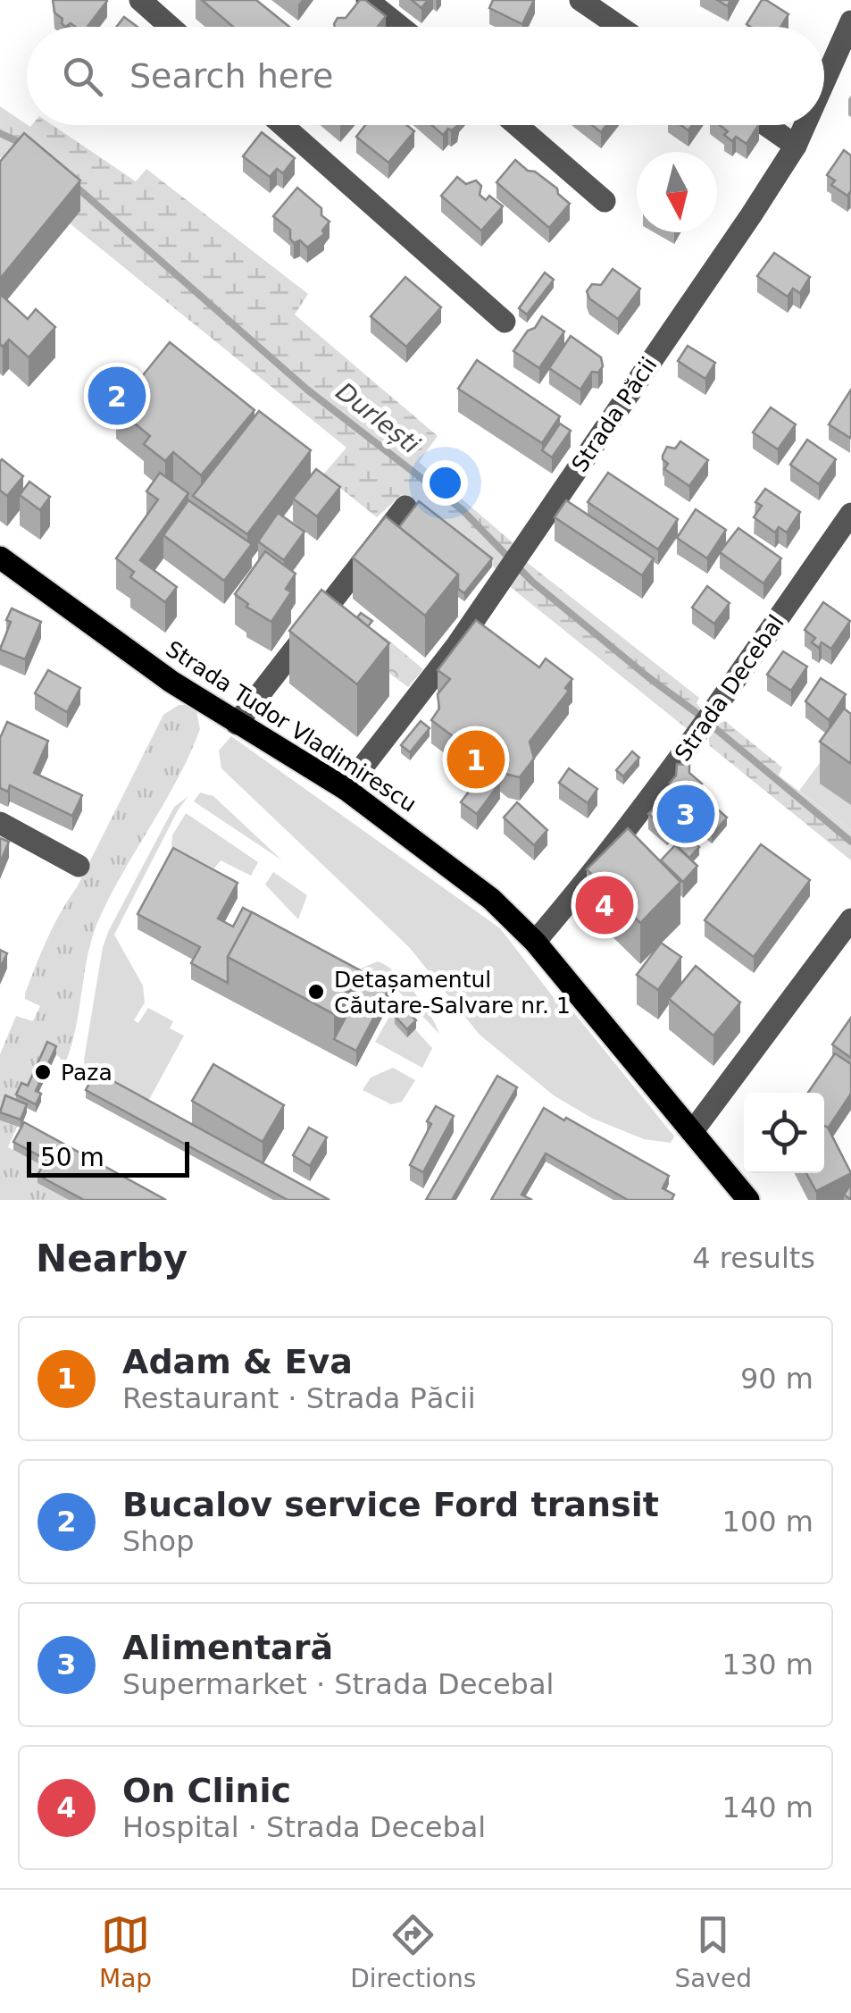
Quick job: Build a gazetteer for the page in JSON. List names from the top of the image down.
{
  "streets": {
    "main road": ["Strada Tudor Vladimirescu"],
    "street": ["Strada Păcii", "Strada Decebal"]
  },
  "crossings": [
    ["Strada Păcii", "Strada Tudor Vladimirescu"],
    ["Strada Decebal", "Strada Tudor Vladimirescu"]
  ],
  "water": ["Durlești"],
  "places": ["Detașamentul Căutare-Salvare nr. 1", "Paza"],
  "scale_bar": "50 m",
  "north": "bottom",
  "page": {
    "search": "Search here",
    "pins": [
      "2",
      "1",
      "3",
      "4"
    ],
    "scale": "50 m",
    "heading": ["Nearby", "4 results"],
    "list": [
      {
        "mark": "1",
        "name": "Adam & Eva",
        "note": "Restaurant · Strada Păcii",
        "value": "90 m"
      },
      {
        "mark": "2",
        "name": "Bucalov service Ford transit",
        "note": "Shop",
        "value": "100 m"
      },
      {
        "mark": "3",
        "name": "Alimentară",
        "note": "Supermarket · Strada Decebal",
        "value": "130 m"
      },
      {
        "mark": "4",
        "name": "On Clinic",
        "note": "Hospital · Strada Decebal",
        "value": "140 m"
      }
    ],
    "nav": ["Map", "Directions", "Saved"]
  }
}
